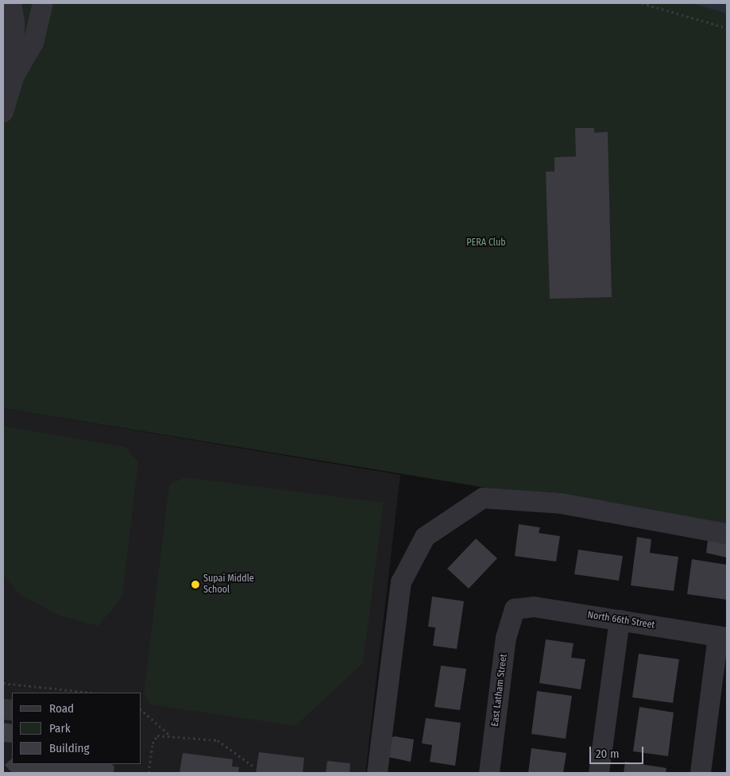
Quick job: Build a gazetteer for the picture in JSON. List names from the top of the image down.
{
  "streets": {
    "street": ["North 66th Street", "East Latham Street"]
  },
  "crossings": [
    ["North 66th Street", "East Latham Street"]
  ],
  "parks": ["PERA Club"],
  "places": ["Supai Middle School"],
  "legend": ["Road", "Park", "Building"],
  "scale_bar": "20 m"
}
